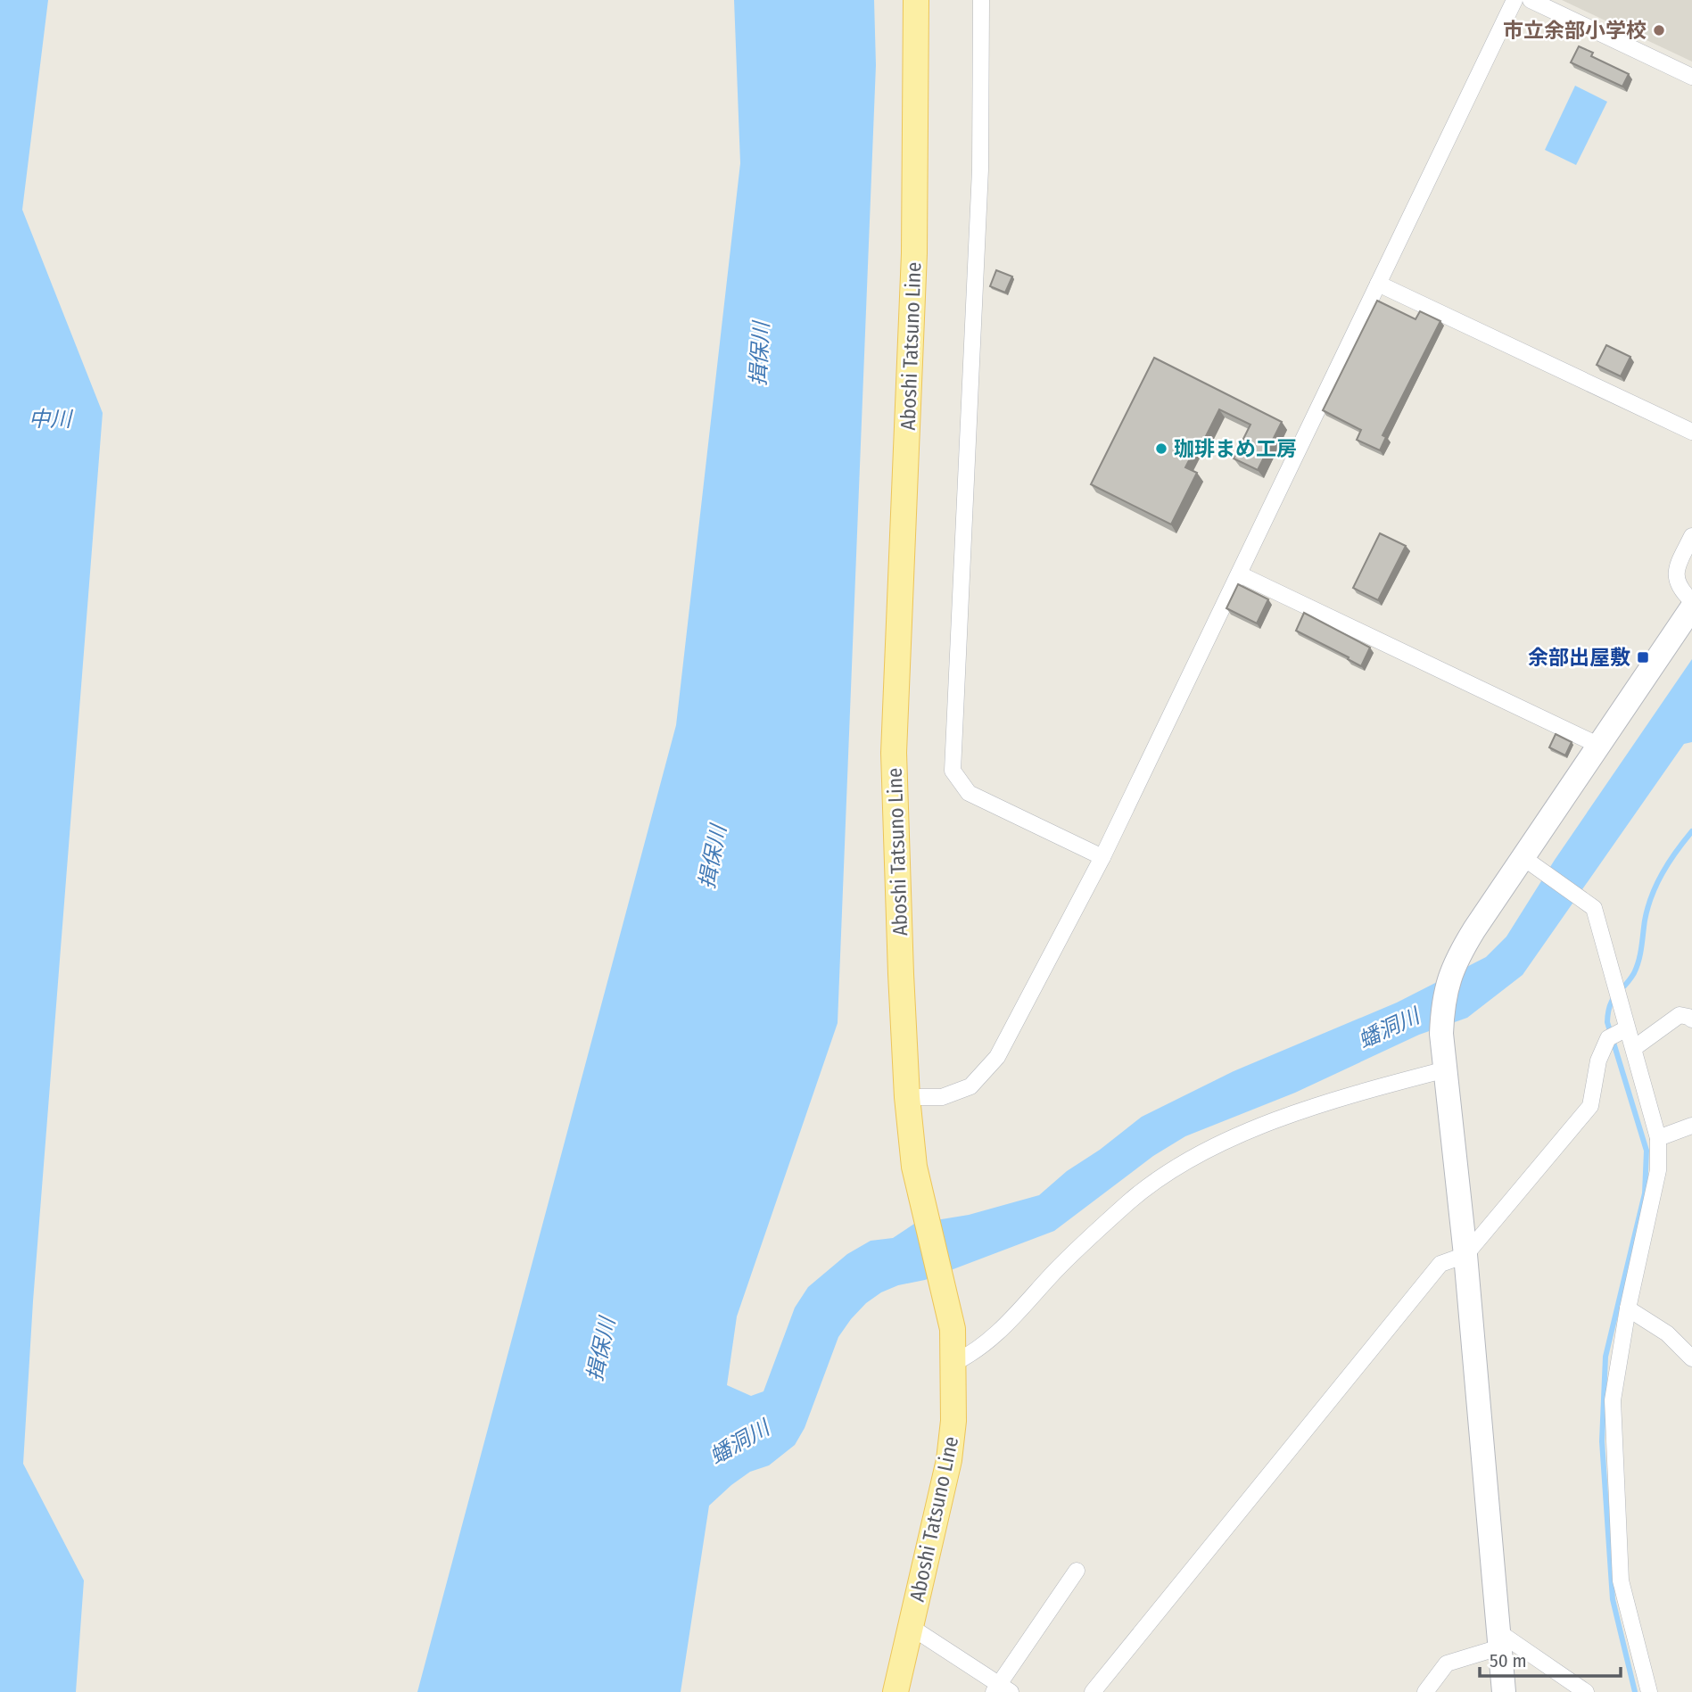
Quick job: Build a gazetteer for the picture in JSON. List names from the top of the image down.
{
  "streets": {
    "main road": ["Aboshi Tatsuno Line"]
  },
  "water": ["揖保川", "中川", "蟠洞川"],
  "places": {
    "other": ["市立余部小学校", "珈琲まめ工房"],
    "transit": ["余部出屋敷"]
  },
  "scale_bar": "50 m"
}
